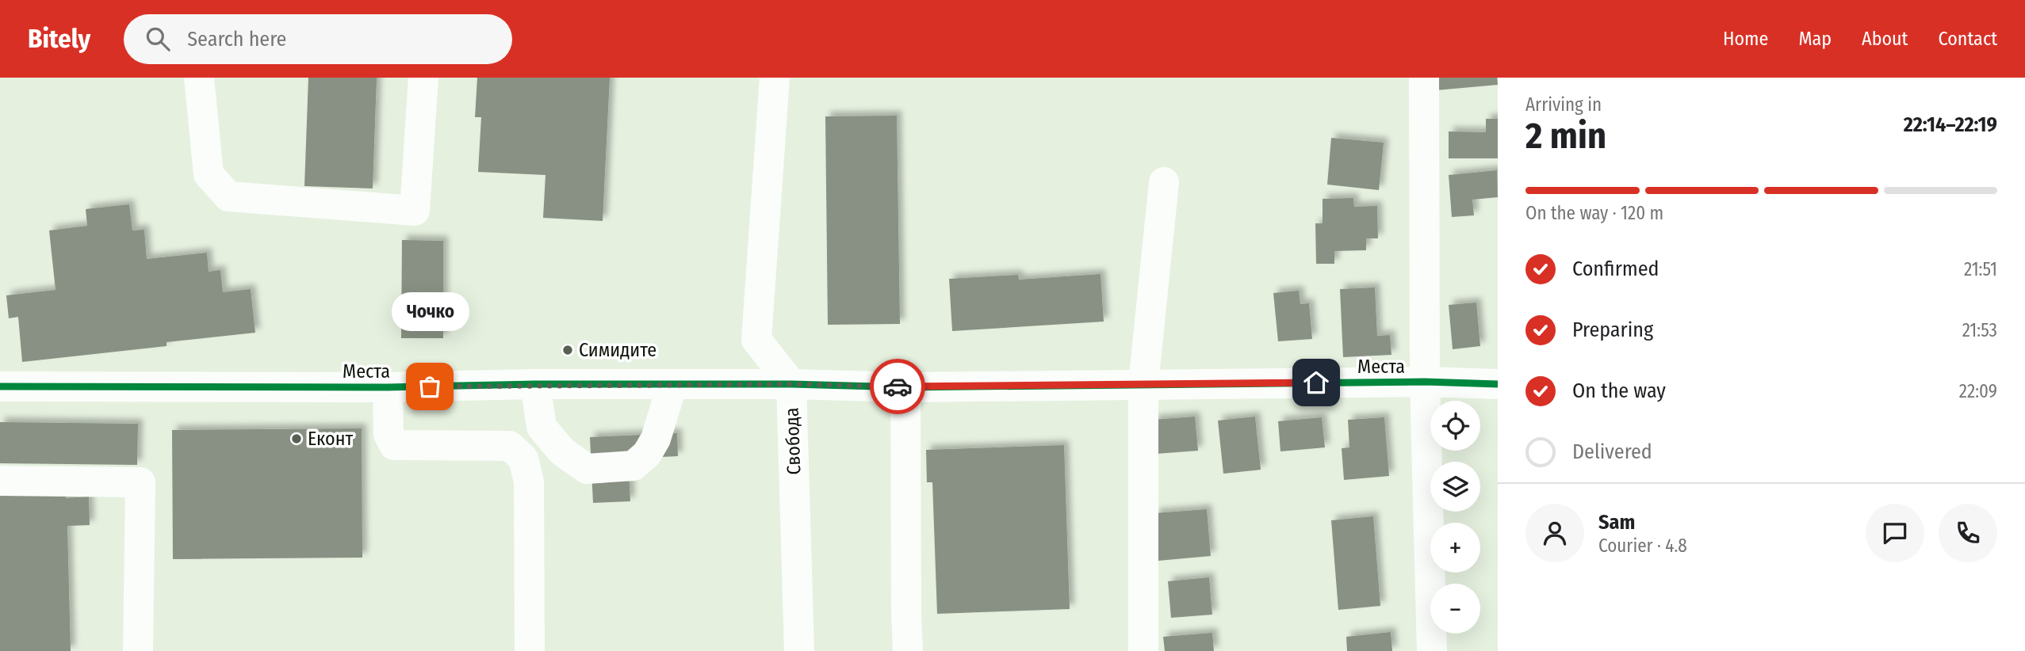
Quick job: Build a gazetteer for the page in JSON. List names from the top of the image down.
{
  "streets": {
    "street": ["Места", "Свобода"]
  },
  "crossings": [
    ["Места", "Свобода"]
  ],
  "places": ["Симидите", "Чочко", "Еконт"],
  "page": {
    "header": "Bitely",
    "search": "Search here",
    "nav": [
      "Home",
      "Map",
      "About",
      "Contact"
    ],
    "heading": ["2 min", "Arriving in", "22:14–22:19"],
    "panel": ["Sam", "Courier · 4.8"],
    "bar": "On the way · 120 m",
    "list": [
      ["Confirmed", "21:51"],
      ["Preparing", "21:53"],
      ["On the way", "22:09"],
      "Delivered"
    ],
    "bubble": "Чочко",
    "map_buttons": ["+", "−"]
  }
}
